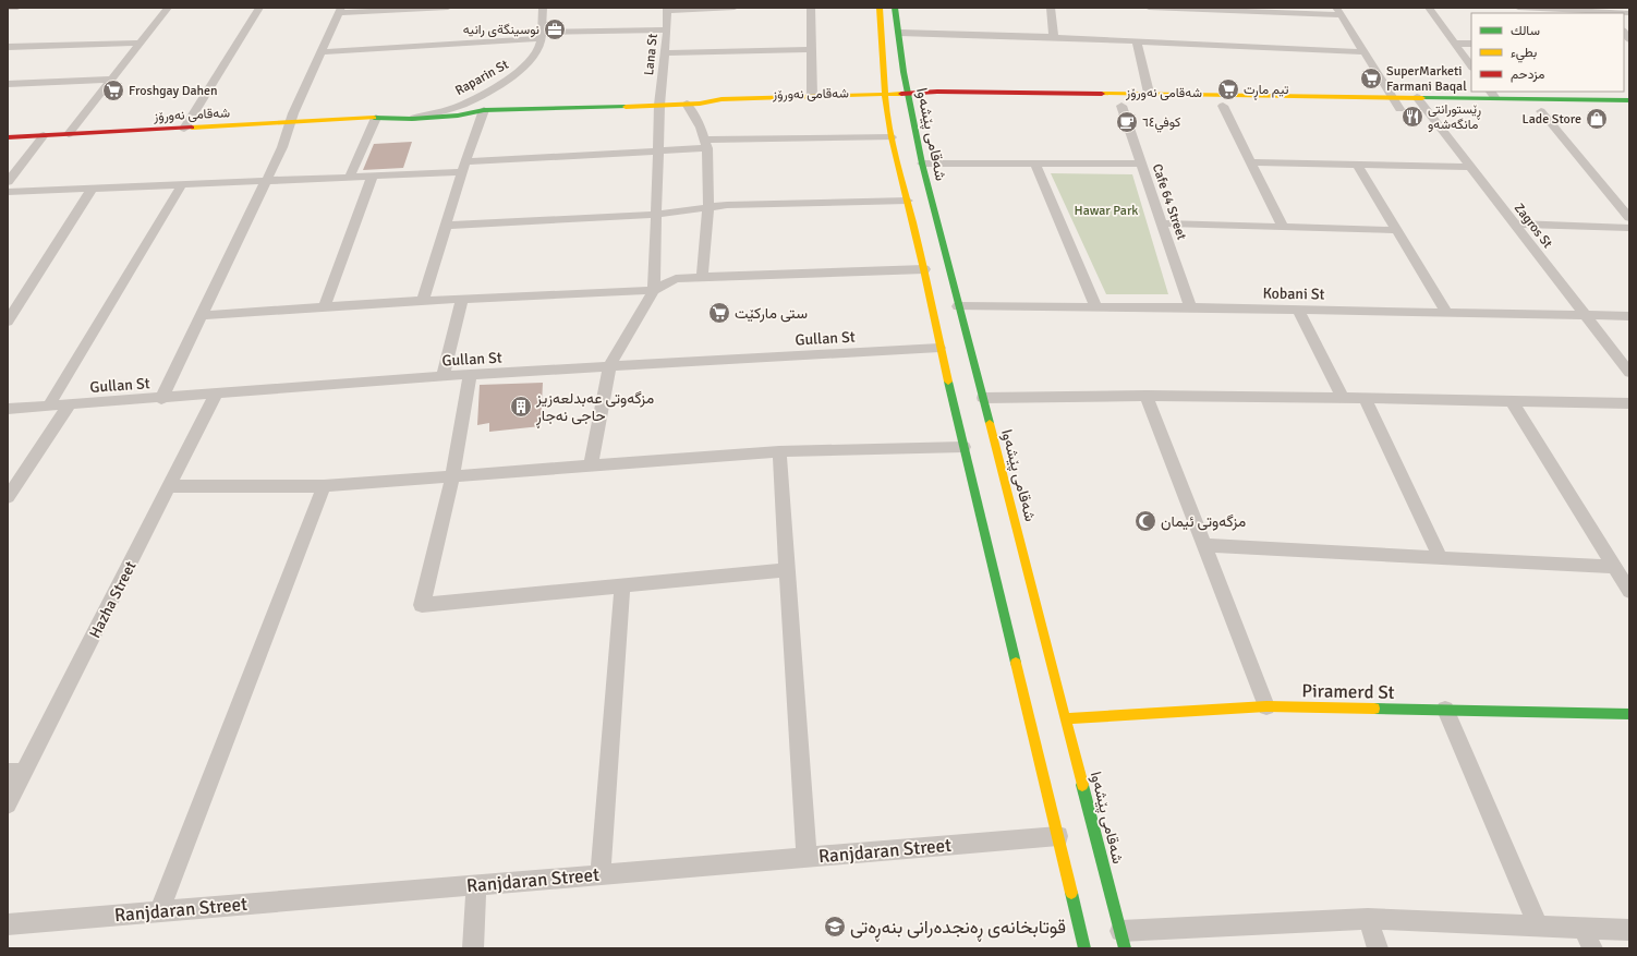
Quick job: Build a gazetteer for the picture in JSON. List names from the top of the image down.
{
  "streets": {
    "main road": ["شەقامی نەورۆز", "شەقامی پێشەوا", "Piramerd St"],
    "street": [
      "Lana St",
      "Raparin St",
      "Cafe 64 Street",
      "Zagros St",
      "Kobani St",
      "Gullan St",
      "Hazha Street",
      "Ranjdaran Street"
    ]
  },
  "crossings": [
    ["Lana St", "شەقامی نەورۆز"],
    ["Raparin St", "شەقامی نەورۆز"],
    ["شەقامی نەورۆز", "شەقامی پێشەوا"],
    ["شەقامی نەورۆز", "Zagros St"],
    ["شەقامی پێشەوا", "Kobani St"],
    ["شەقامی پێشەوا", "Gullan St"],
    ["شەقامی پێشەوا", "Piramerd St"],
    ["شەقامی پێشەوا", "Ranjdaran Street"],
    ["Cafe 64 Street", "Kobani St"],
    ["Zagros St", "Kobani St"],
    ["Gullan St", "Hazha Street"]
  ],
  "parks": ["Hawar Park"],
  "places": {
    "office": ["نوسينگةى رانيه"],
    "supermarket": [
      "SuperMarketi Farmani Baqal",
      "تیم ماڕت",
      "Froshgay Dahen",
      "ستی مارکێت"
    ],
    "restaurant": ["ڕێستورانتی مانگەشەو"],
    "shop": ["Lade Store"],
    "cafe": ["كوفي٦٤"],
    "building": ["مزگەوتی عەبدلعەزیز حاجی نەجاڕ"],
    "mosque": ["مزگەوتی ئیمان"],
    "school or university": ["قوتابخانەی ڕەنجدەرانی بنەڕەتی"]
  },
  "legend": ["سالك", "بطيء", "مزدحم"]
}
